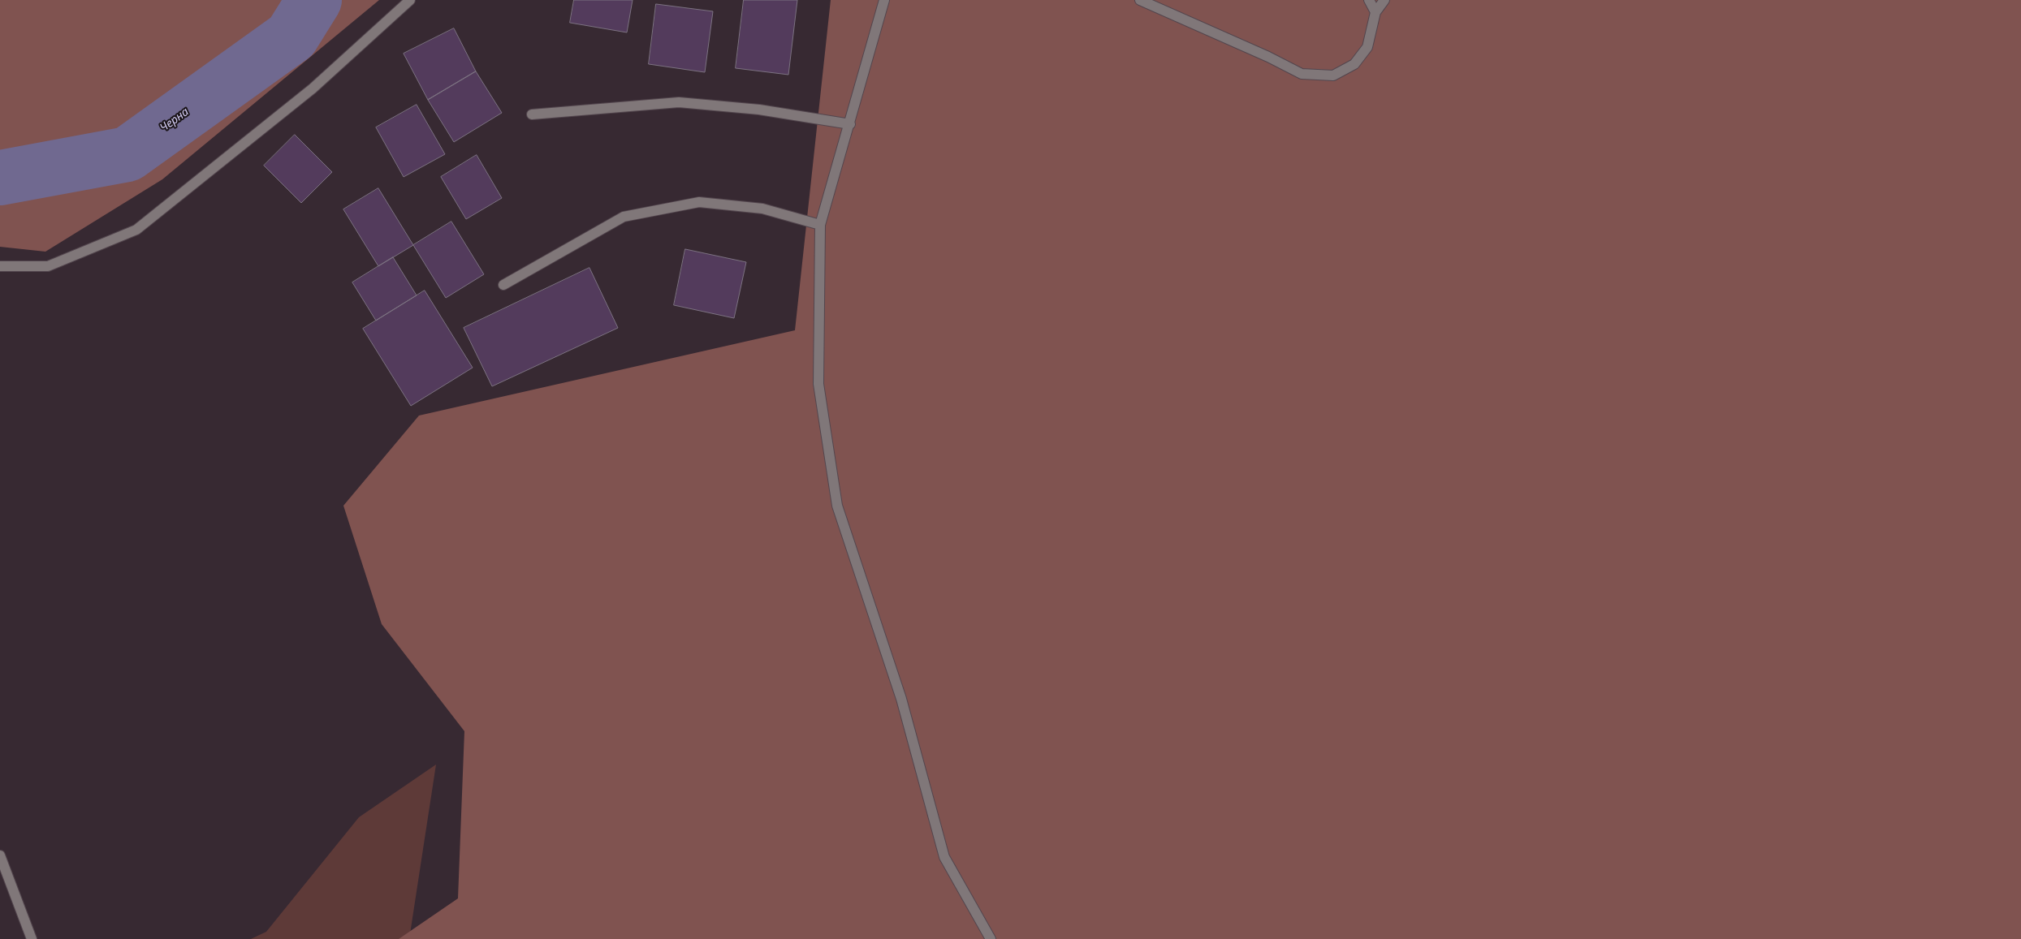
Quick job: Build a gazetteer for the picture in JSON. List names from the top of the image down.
{
  "water": ["Черна"]
}
